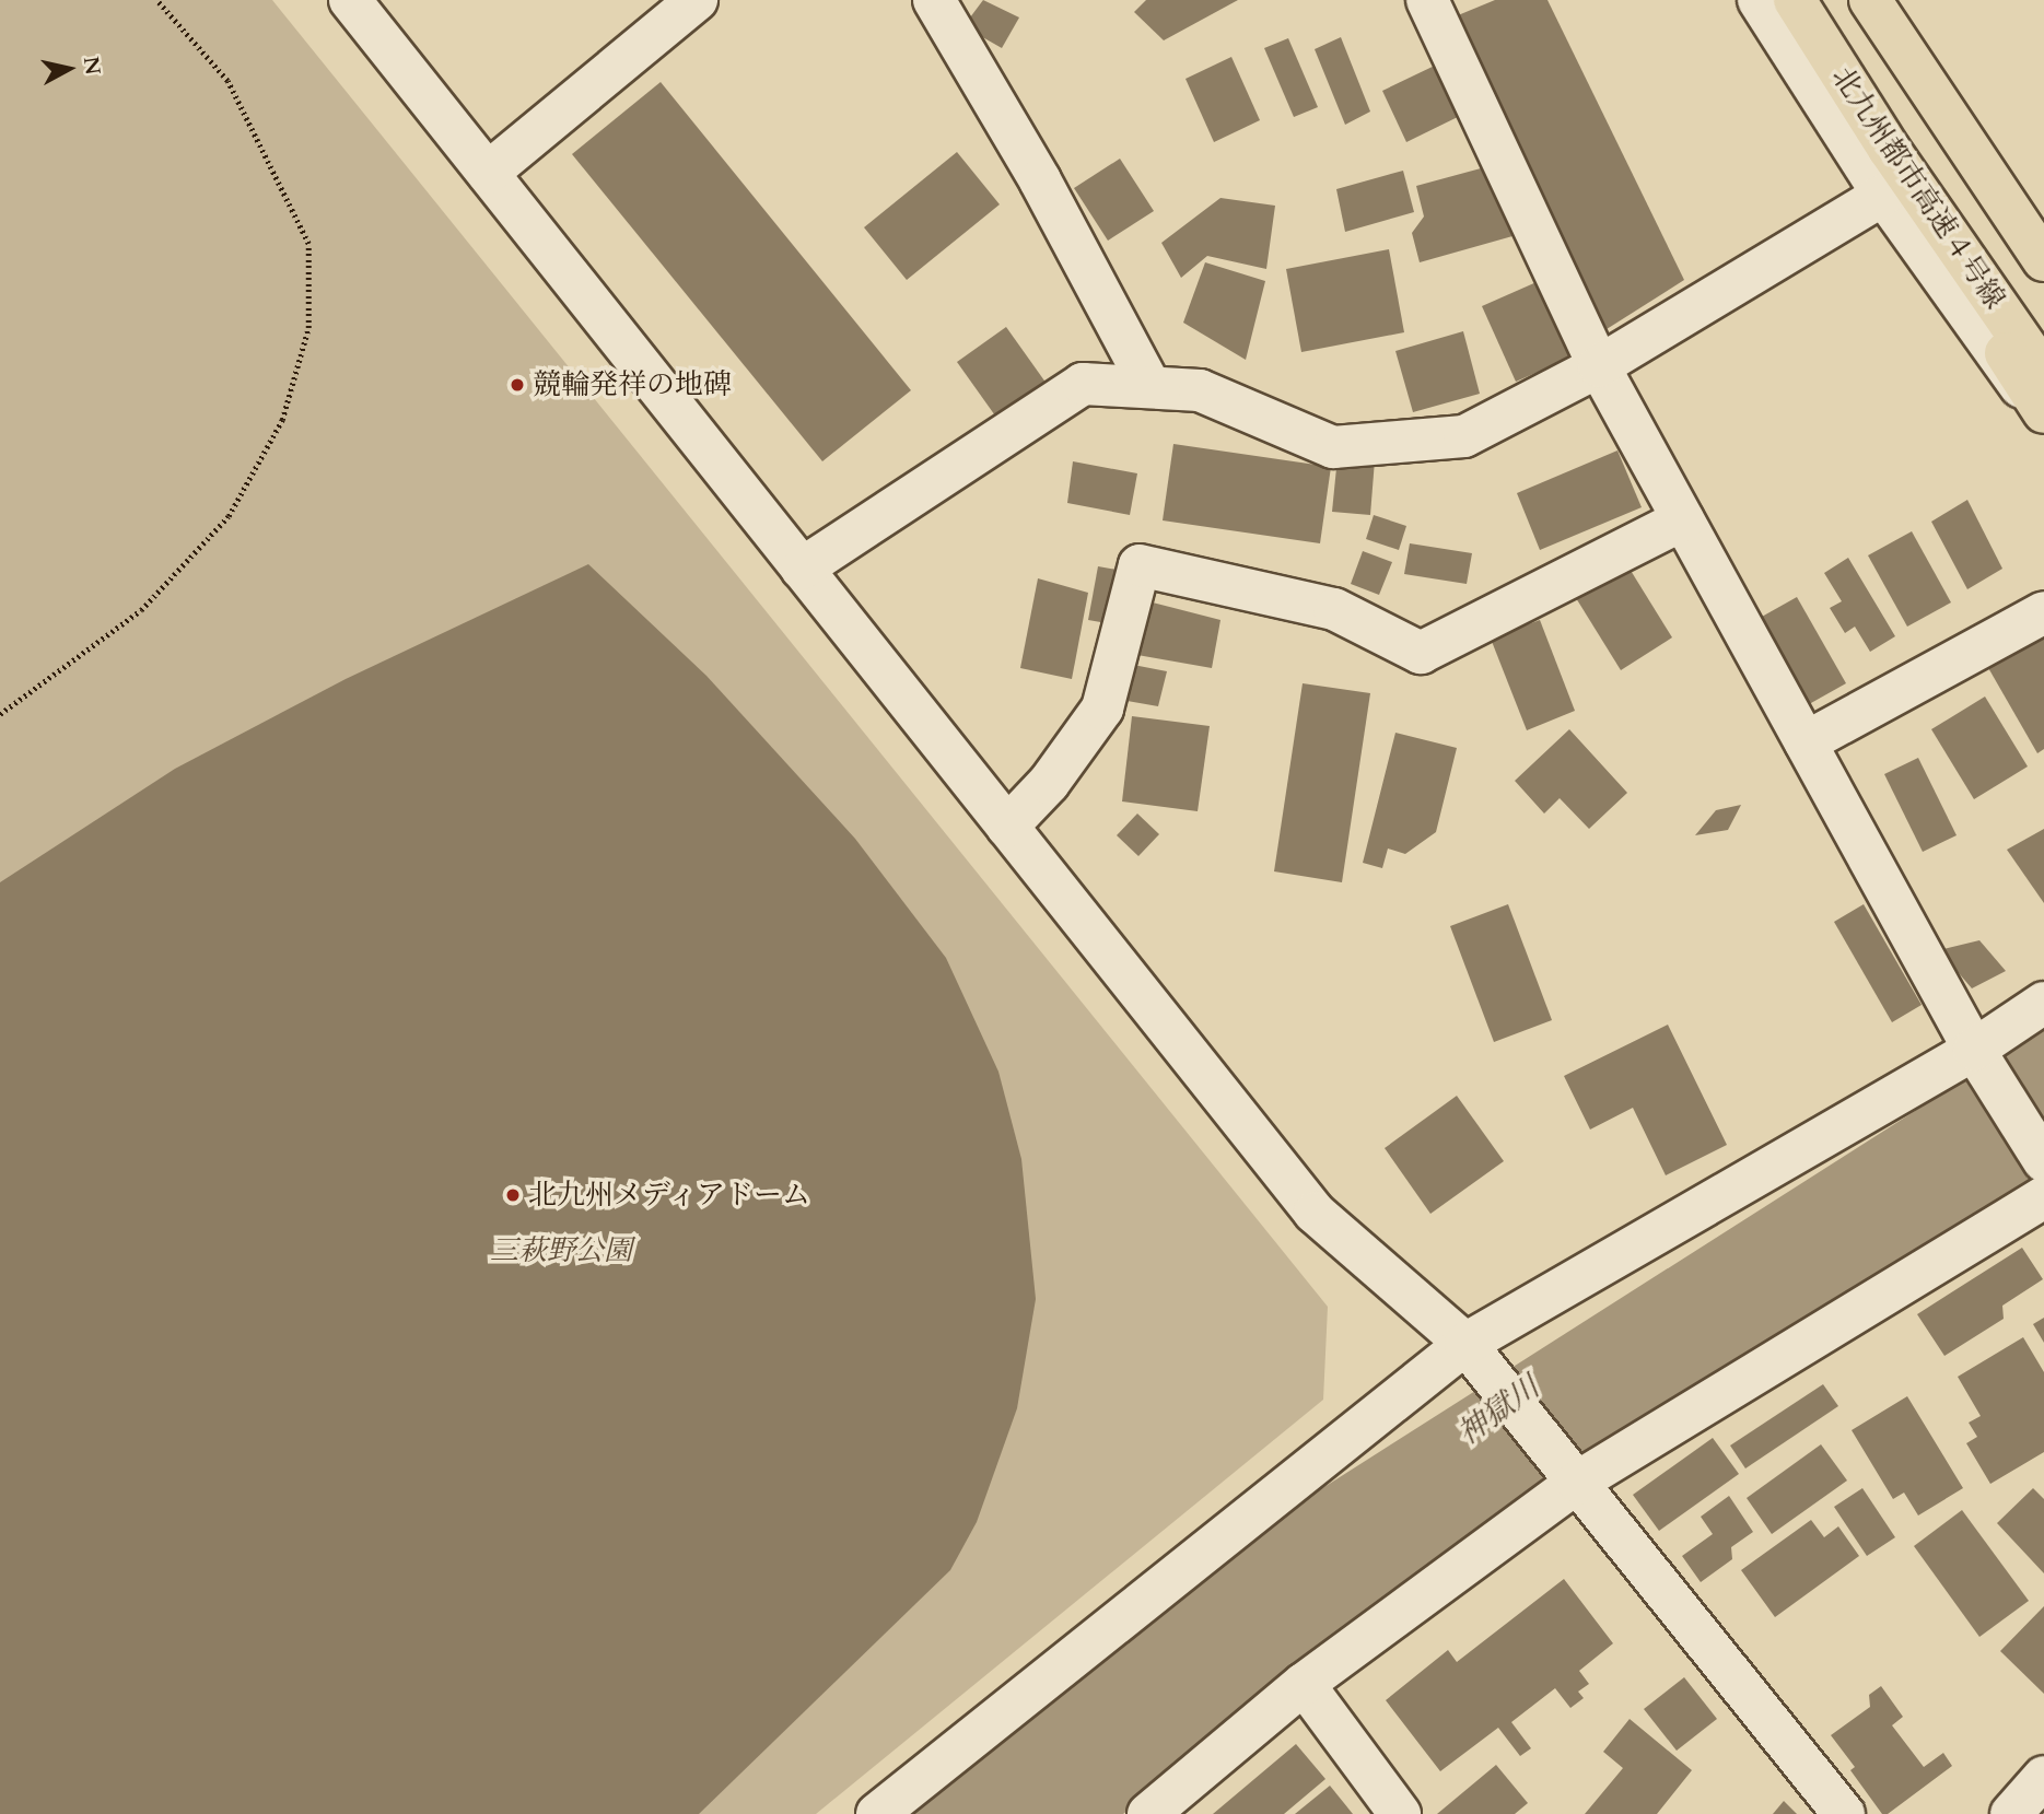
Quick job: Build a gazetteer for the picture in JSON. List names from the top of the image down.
{
  "streets": {
    "highway": ["北九州都市高速４号線"]
  },
  "water": ["神獄川"],
  "parks": ["三萩野公園"],
  "places": ["競輪発祥の地碑", "北九州メディアドーム"],
  "north": "right"
}
